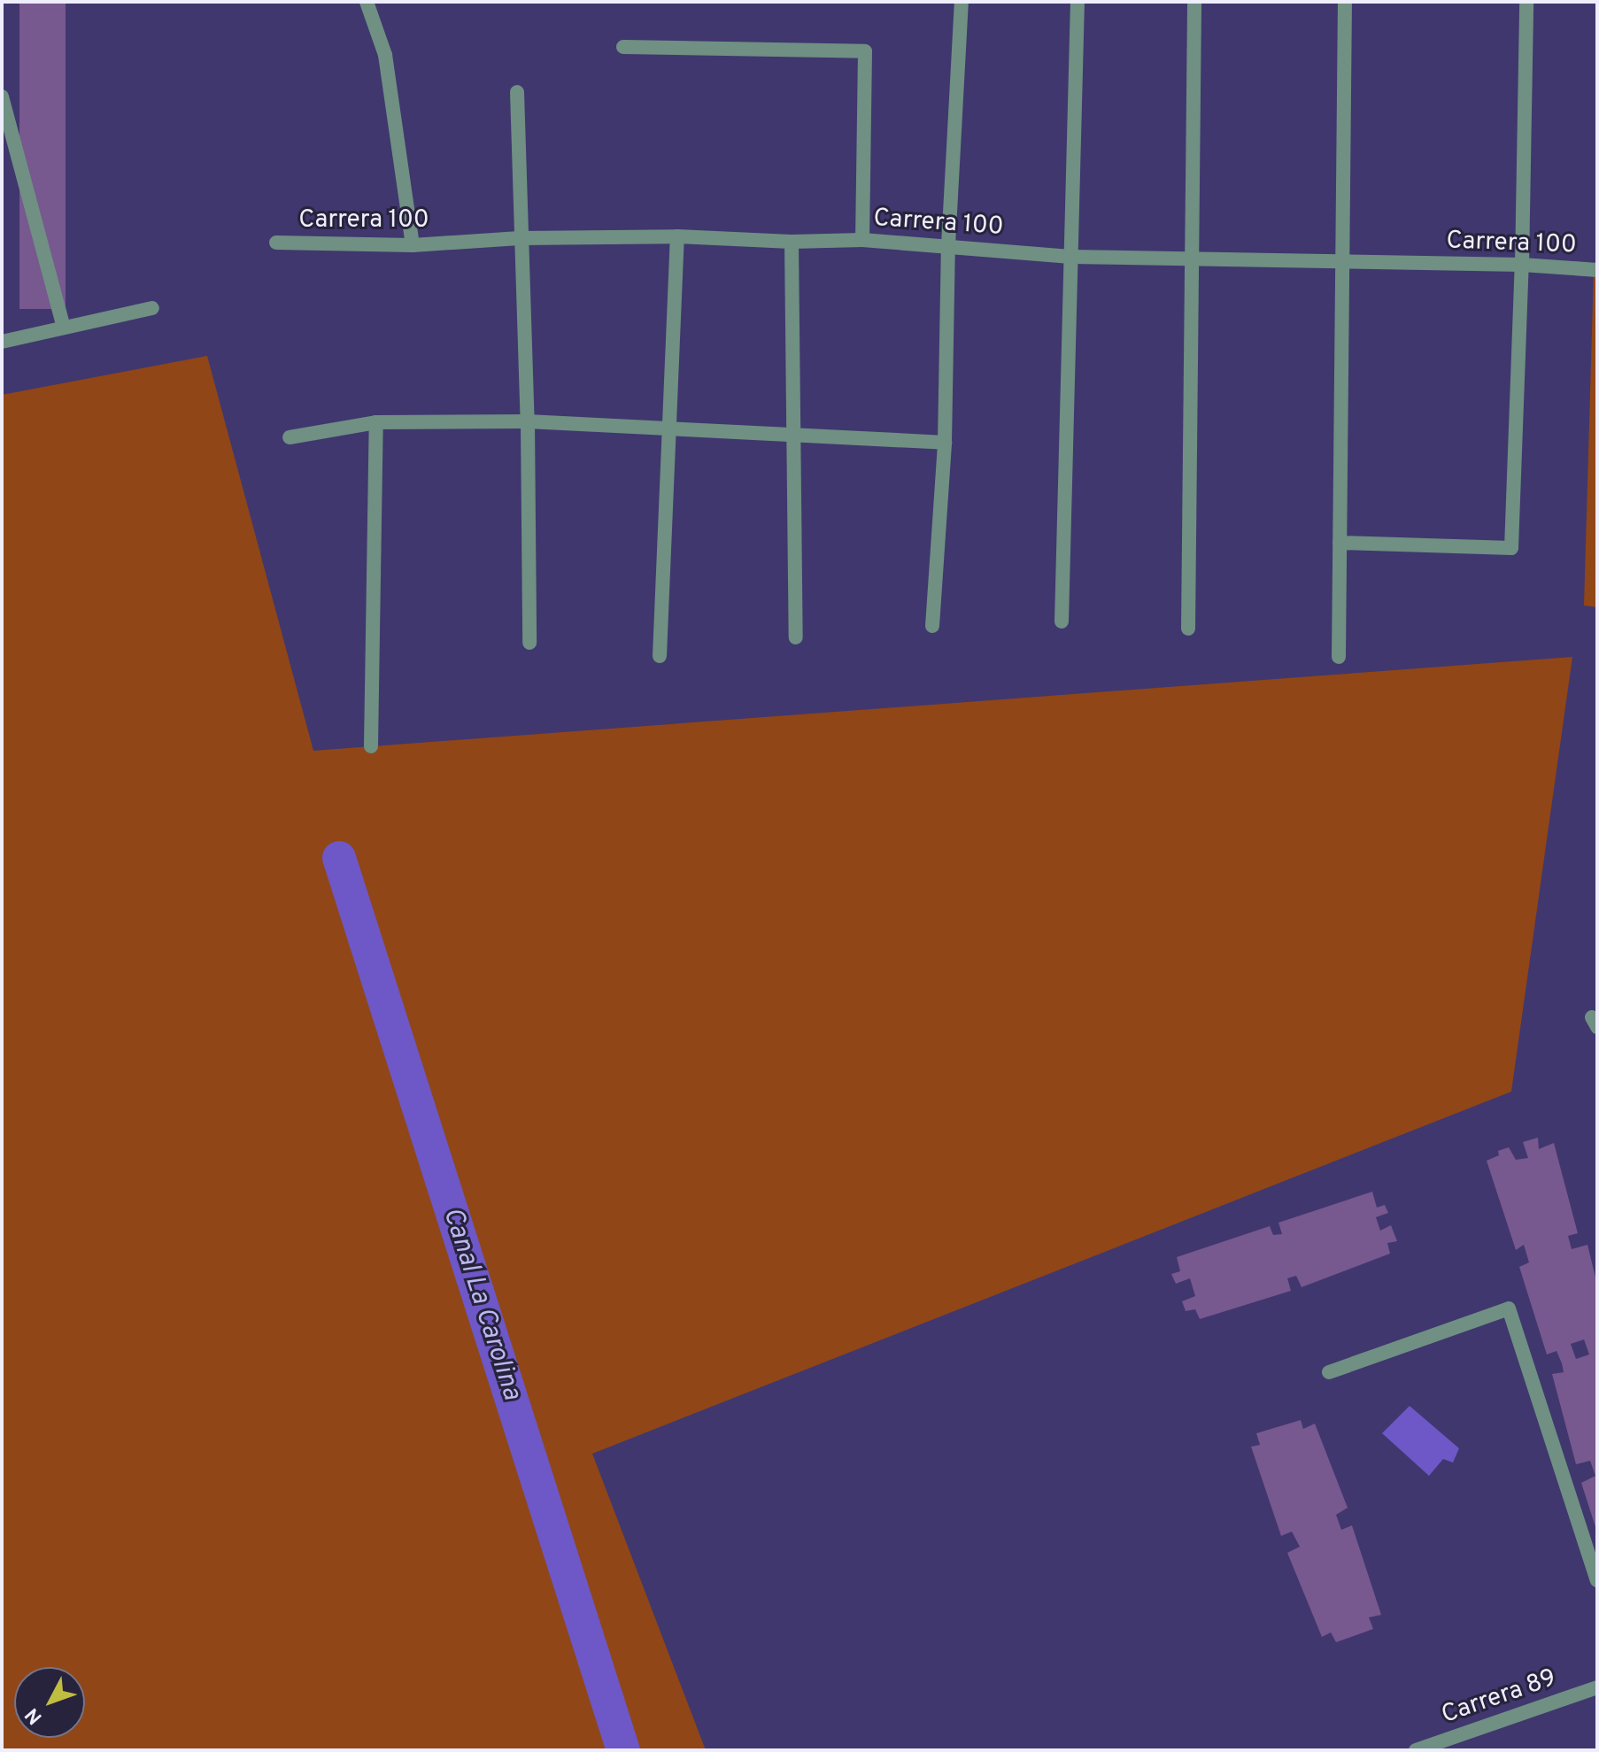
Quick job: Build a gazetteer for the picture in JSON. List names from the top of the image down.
{
  "streets": {
    "street": ["Carrera 100", "Carrera 89"]
  },
  "water": ["Canal La Carolina"],
  "north": "bottom left"
}
